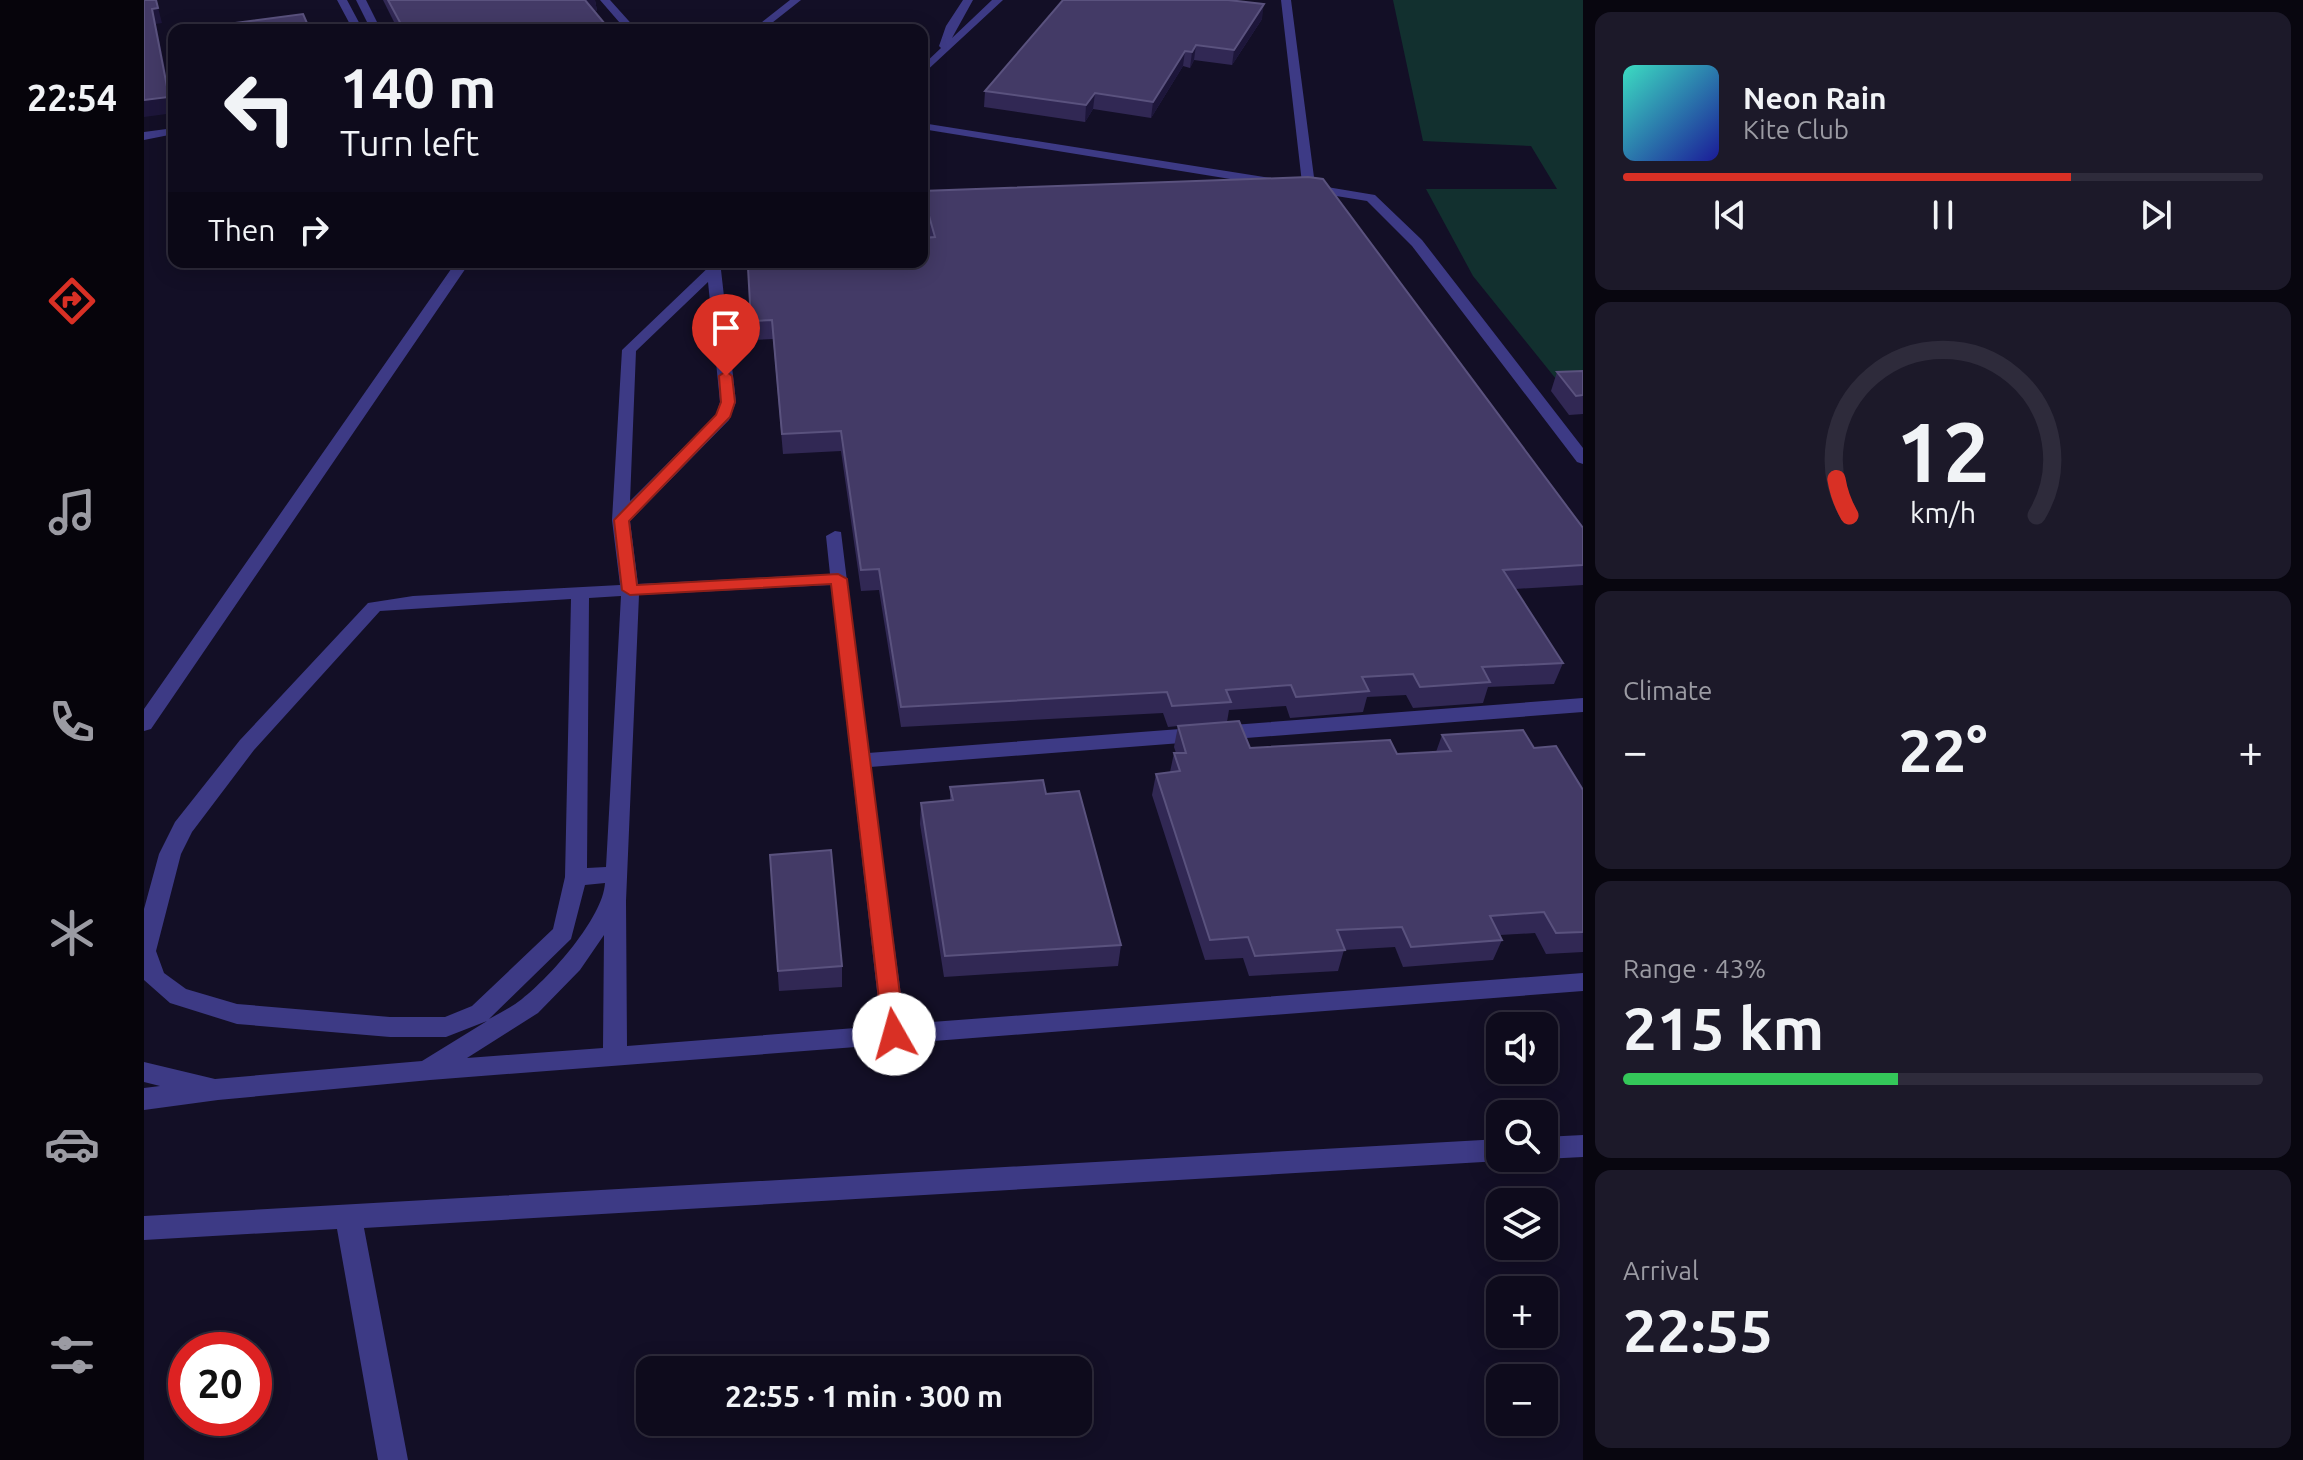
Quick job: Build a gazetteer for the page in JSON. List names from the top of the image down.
{
  "page": {
    "tabs": "22:54",
    "turn": ["140 m", "Turn left"],
    "song": ["Neon Rain", "Kite Club"],
    "then": "Then",
    "tile": [
      "Climate",
      ["Range · 43%", "215 km"],
      ["Arrival", "22:55"]
    ],
    "heat": ["−", "22°", "+"],
    "map_buttons": ["+", "−"],
    "limit": "20",
    "trip": "22:55 · 1 min · 300 m",
    "gauge": ["12", "km/h"]
  }
}
